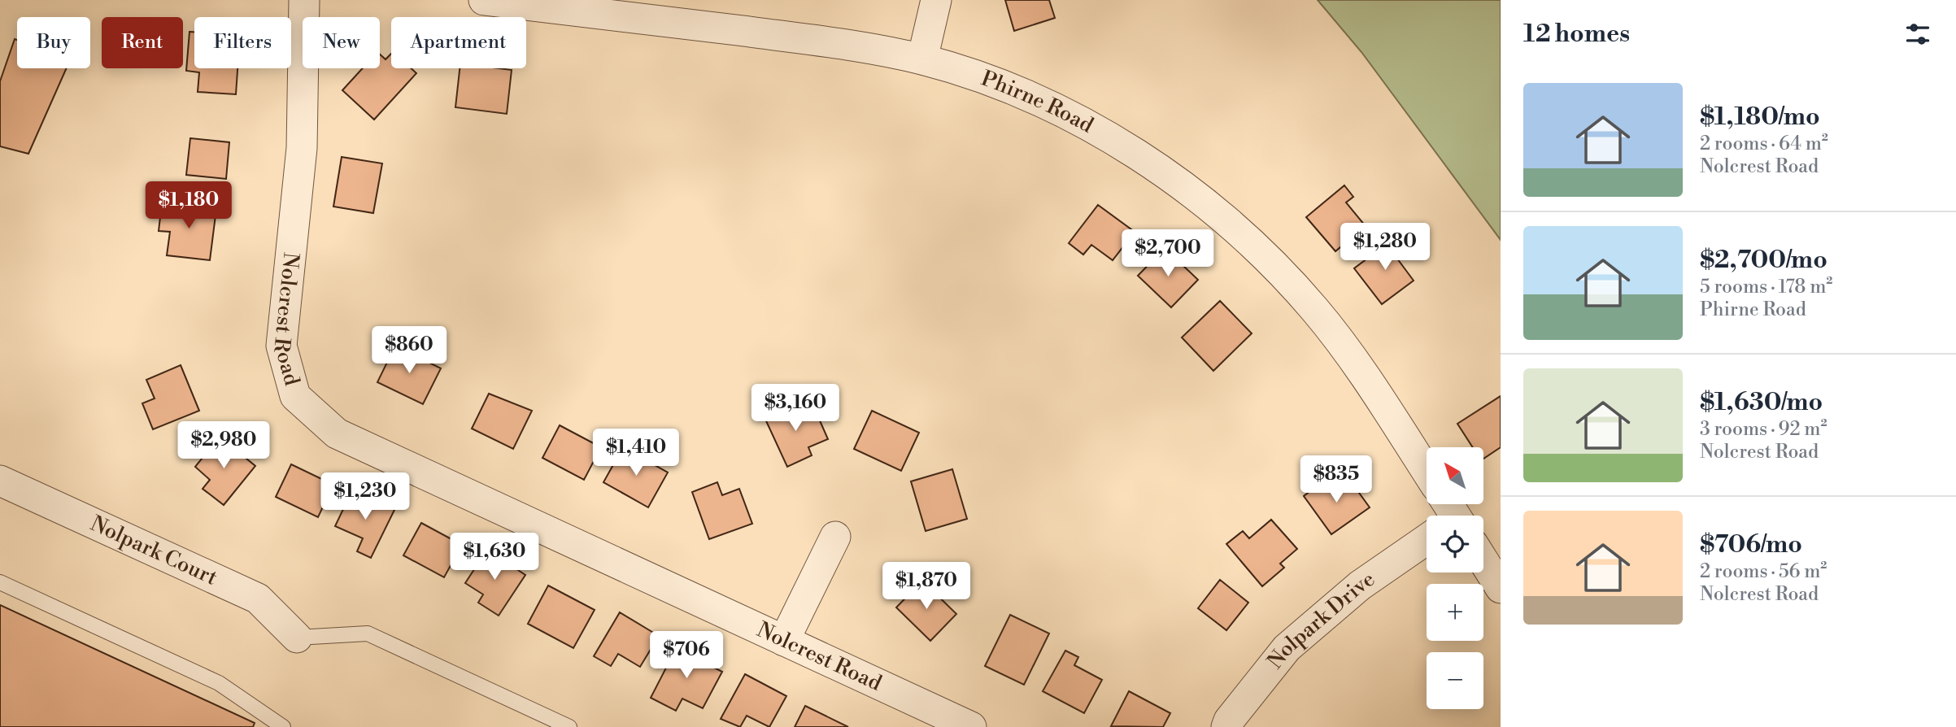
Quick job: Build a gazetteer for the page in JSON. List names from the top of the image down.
{
  "streets": {
    "street": [
      "Phirne Road",
      "Nolcrest Road",
      "Nolpark Court",
      "Nolpark Drive"
    ]
  },
  "north": "top left",
  "page": {
    "heading": "12 homes",
    "chip": [
      "Buy",
      "Rent",
      "Filters",
      "New",
      "Apartment"
    ],
    "list": [
      {
        "name": "$1,180/mo",
        "note": "2 rooms · 64 m² · Nolcrest Road"
      },
      {
        "name": "$2,700/mo",
        "note": "5 rooms · 178 m² · Phirne Road"
      },
      {
        "name": "$1,630/mo",
        "note": "3 rooms · 92 m² · Nolcrest Road"
      },
      {
        "name": "$706/mo",
        "note": "2 rooms · 56 m² · Nolcrest Road"
      }
    ],
    "price": [
      "$1,180",
      "$1,280",
      "$2,700",
      "$860",
      "$3,160",
      "$2,980",
      "$1,410",
      "$835",
      "$1,230",
      "$1,630",
      "$1,870",
      "$706"
    ],
    "map_buttons": ["+", "−"]
  }
}
